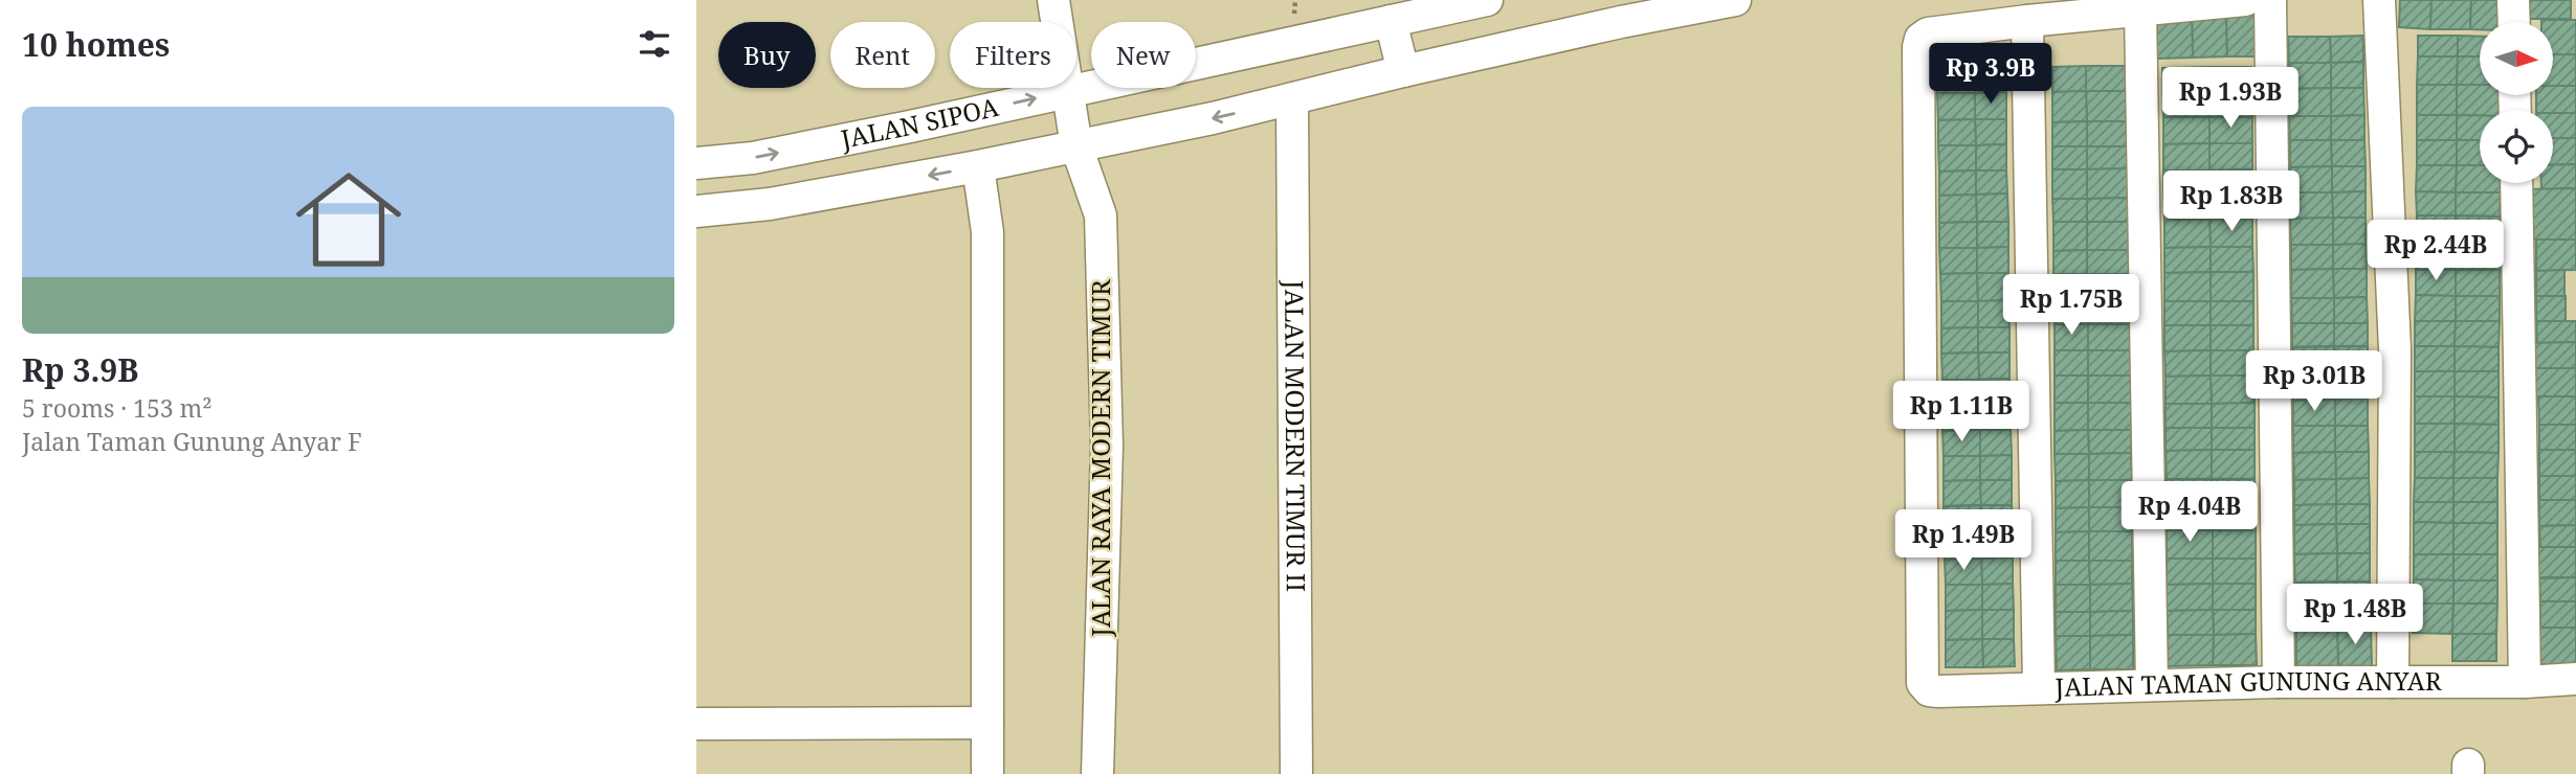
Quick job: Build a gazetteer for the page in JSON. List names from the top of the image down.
{
  "streets": {
    "street": [
      "JALAN SIPOA",
      "JALAN MODERN TIMUR II",
      "JALAN RAYA MODERN TIMUR",
      "JALAN TAMAN GUNUNG ANYAR"
    ]
  },
  "crossings": [
    ["JALAN SIPOA", "JALAN RAYA MODERN TIMUR"]
  ],
  "north": "right",
  "page": {
    "heading": "10 homes",
    "chip": [
      "Buy",
      "Rent",
      "Filters",
      "New"
    ],
    "price": [
      "Rp 3.9B",
      "Rp 1.93B",
      "Rp 1.83B",
      "Rp 2.44B",
      "Rp 1.75B",
      "Rp 3.01B",
      "Rp 1.11B",
      "Rp 4.04B",
      "Rp 1.49B",
      "Rp 1.48B"
    ],
    "list": [
      {
        "name": "Rp 3.9B",
        "note": "5 rooms · 153 m² · Jalan Taman Gunung Anyar F"
      }
    ]
  }
}
